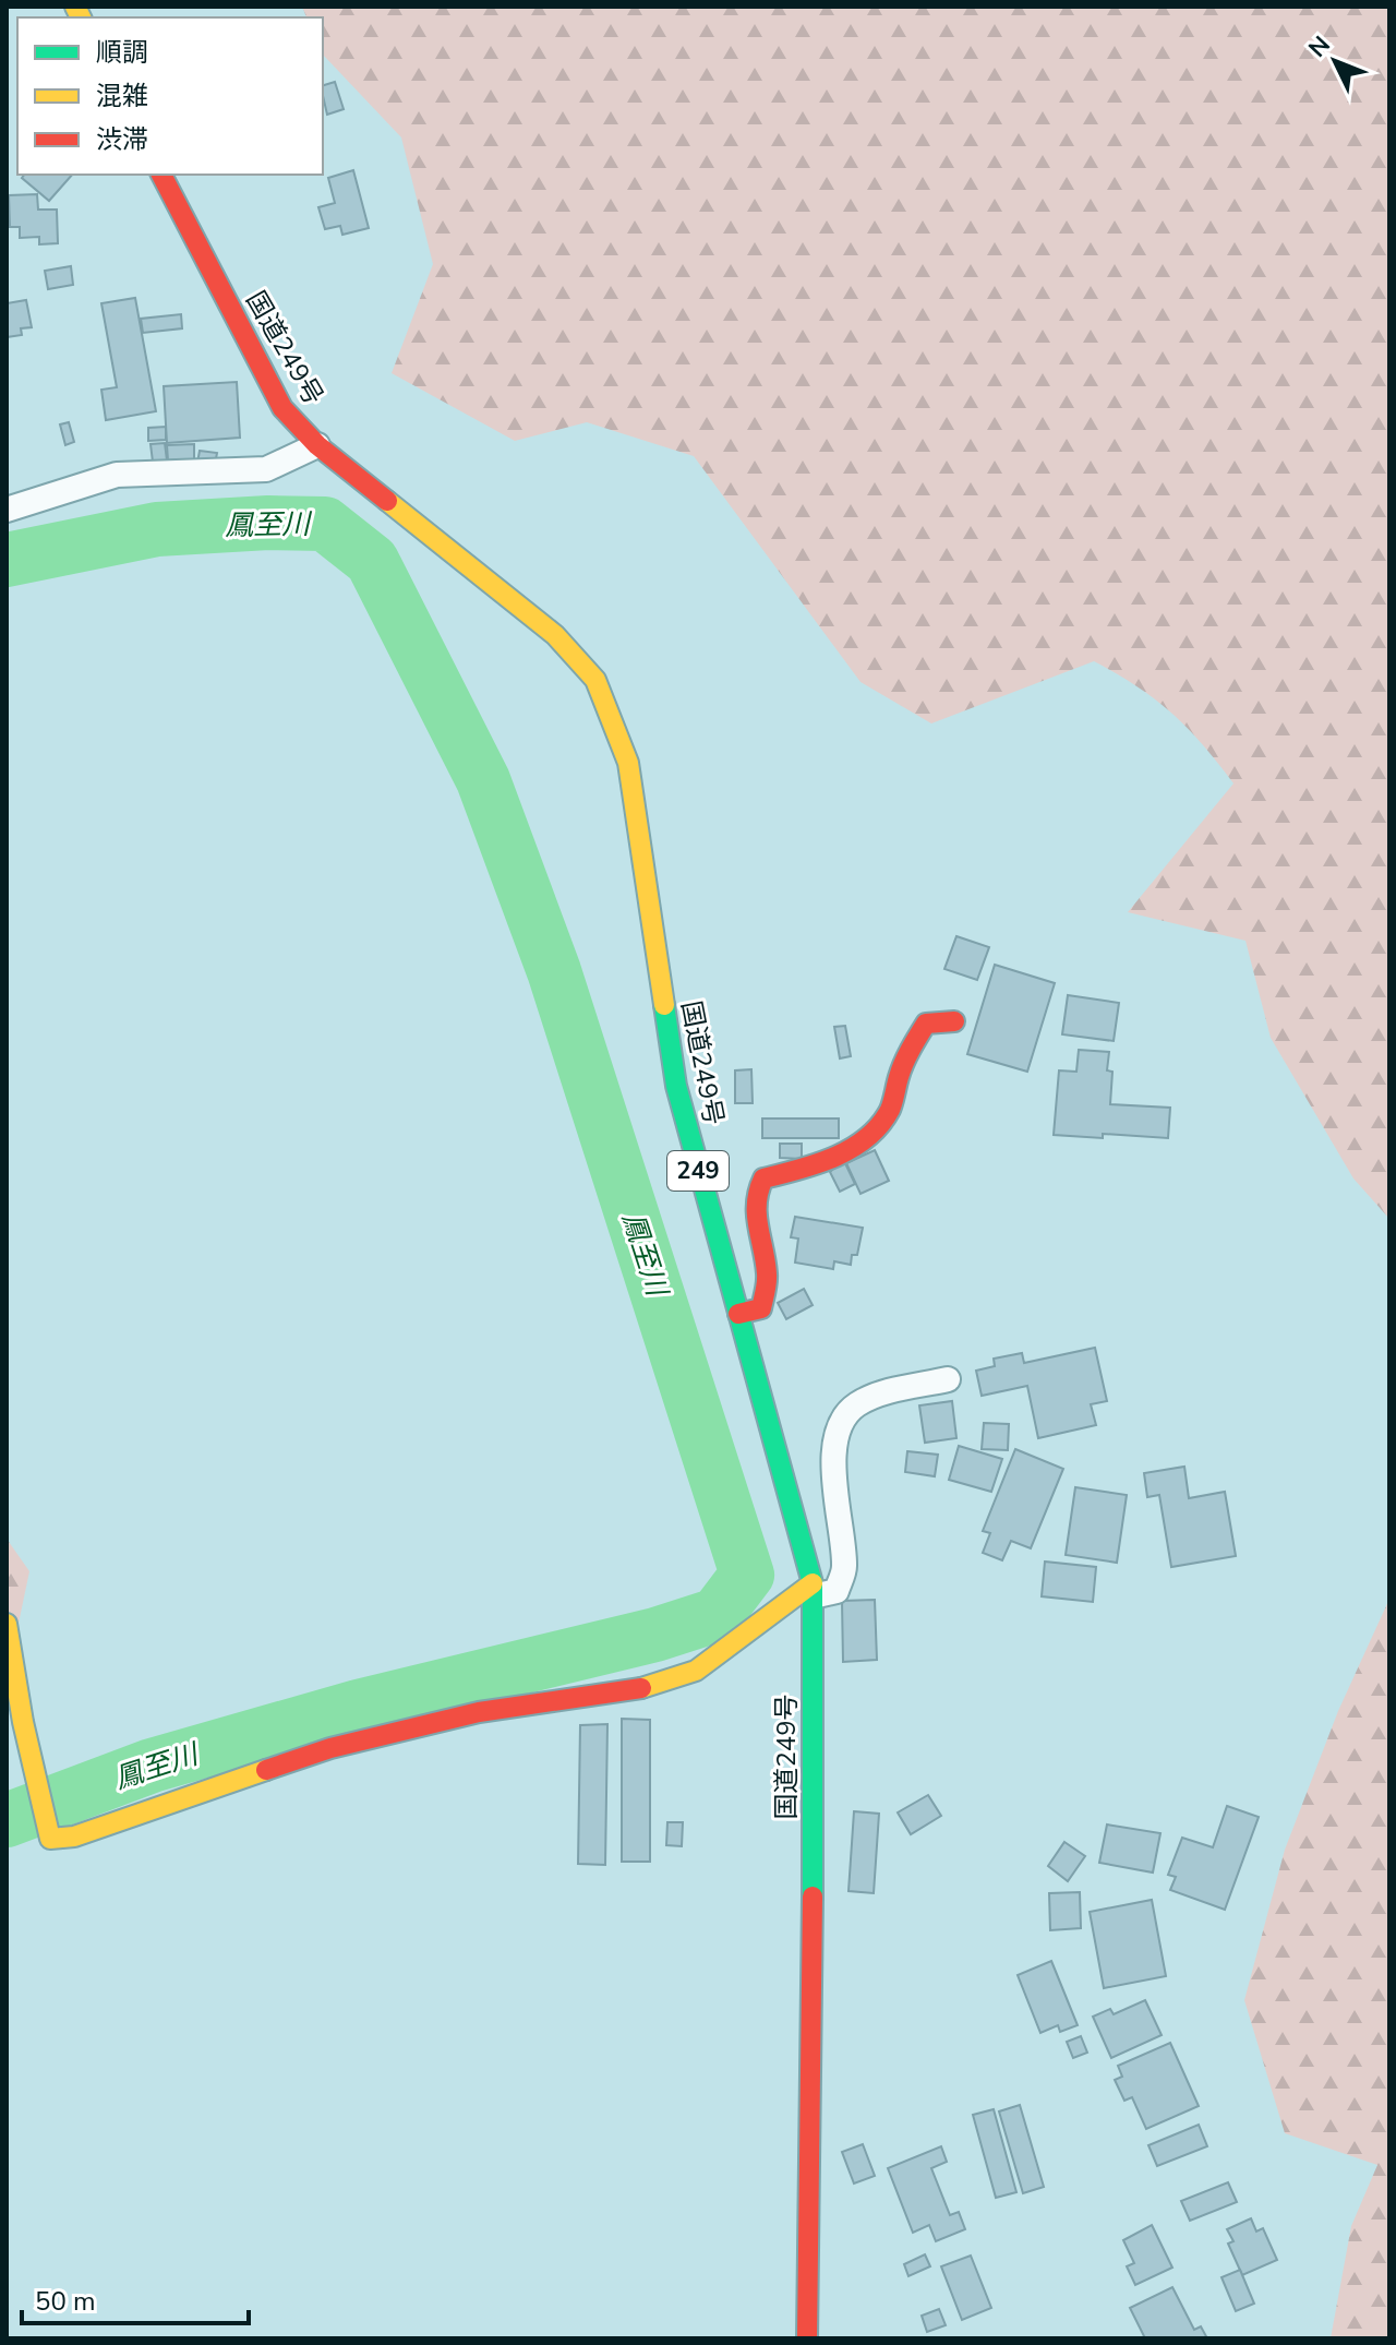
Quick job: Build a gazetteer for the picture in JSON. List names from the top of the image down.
{
  "streets": {
    "main road": ["国道249号", "249"]
  },
  "water": ["鳳至川"],
  "legend": ["順調", "混雑", "渋滞"],
  "scale_bar": "50 m",
  "north": "top left"
}
